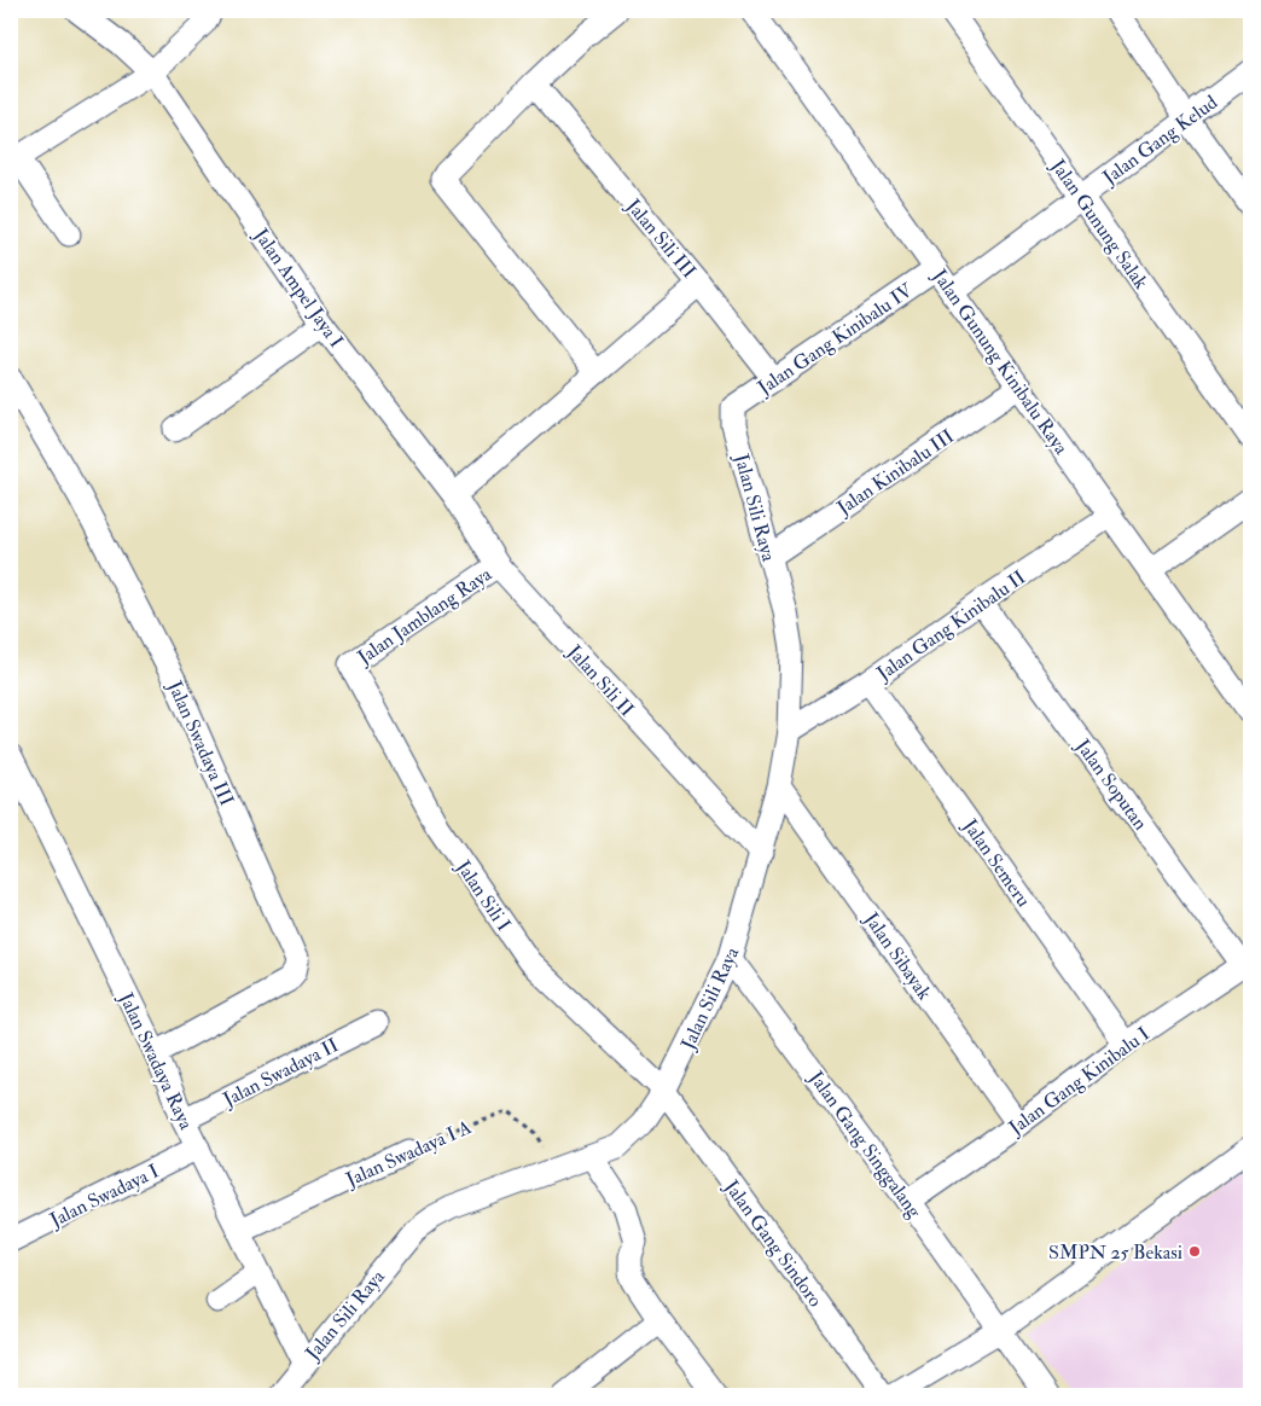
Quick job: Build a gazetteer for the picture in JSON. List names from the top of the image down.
{
  "streets": {
    "street": [
      "Jalan Gang Kelud",
      "Jalan Gunung Salak",
      "Jalan Sili III",
      "Jalan Ampel Jaya I",
      "Jalan Gang Kinibalu IV",
      "Jalan Gunung Kinibalu Raya",
      "Jalan Kinibalu III",
      "Jalan Sili Raya",
      "Jalan Jamblang Raya",
      "Jalan Gang Kinibalu II",
      "Jalan Sili II",
      "Jalan Swadaya III",
      "Jalan Soputan",
      "Jalan Semeru",
      "Jalan Sili I",
      "Jalan Sibayak",
      "Jalan Swadaya Raya",
      "Jalan Swadaya II",
      "Jalan Gang Kinibalu I",
      "Jalan Gang Singgalang",
      "Jalan Swadaya I A",
      "Jalan Swadaya I",
      "Jalan Gang Sindoro"
    ]
  },
  "crossings": [
    ["Jalan Gang Kelud", "Jalan Gunung Salak"],
    ["Jalan Gang Kelud", "Jalan Gunung Kinibalu Raya"],
    ["Jalan Sili III", "Jalan Ampel Jaya I"],
    ["Jalan Sili III", "Jalan Sili II"],
    ["Jalan Ampel Jaya I", "Jalan Sili II"],
    ["Jalan Gang Kinibalu IV", "Jalan Gunung Kinibalu Raya"],
    ["Jalan Gang Kinibalu IV", "Jalan Sili Raya"],
    ["Jalan Gunung Kinibalu Raya", "Jalan Kinibalu III"],
    ["Jalan Gunung Kinibalu Raya", "Jalan Gang Kinibalu II"],
    ["Jalan Kinibalu III", "Jalan Sili Raya"],
    ["Jalan Sili Raya", "Jalan Gang Kinibalu II"],
    ["Jalan Sili Raya", "Jalan Sili II"],
    ["Jalan Sili Raya", "Jalan Sili I"],
    ["Jalan Sili Raya", "Jalan Sibayak"],
    ["Jalan Sili Raya", "Jalan Swadaya Raya"],
    ["Jalan Sili Raya", "Jalan Gang Singgalang"],
    ["Jalan Sili Raya", "Jalan Swadaya I A"],
    ["Jalan Sili Raya", "Jalan Gang Sindoro"],
    ["Jalan Jamblang Raya", "Jalan Sili II"],
    ["Jalan Jamblang Raya", "Jalan Sili I"],
    ["Jalan Gang Kinibalu II", "Jalan Soputan"],
    ["Jalan Gang Kinibalu II", "Jalan Semeru"],
    ["Jalan Swadaya III", "Jalan Swadaya Raya"],
    ["Jalan Soputan", "Jalan Gang Kinibalu I"],
    ["Jalan Semeru", "Jalan Gang Kinibalu I"],
    ["Jalan Sili I", "Jalan Gang Sindoro"],
    ["Jalan Sibayak", "Jalan Gang Kinibalu I"],
    ["Jalan Swadaya Raya", "Jalan Swadaya II"],
    ["Jalan Swadaya Raya", "Jalan Swadaya I A"],
    ["Jalan Swadaya Raya", "Jalan Swadaya I"],
    ["Jalan Gang Kinibalu I", "Jalan Gang Singgalang"]
  ],
  "places": ["SMPN 25 Bekasi"]
}
